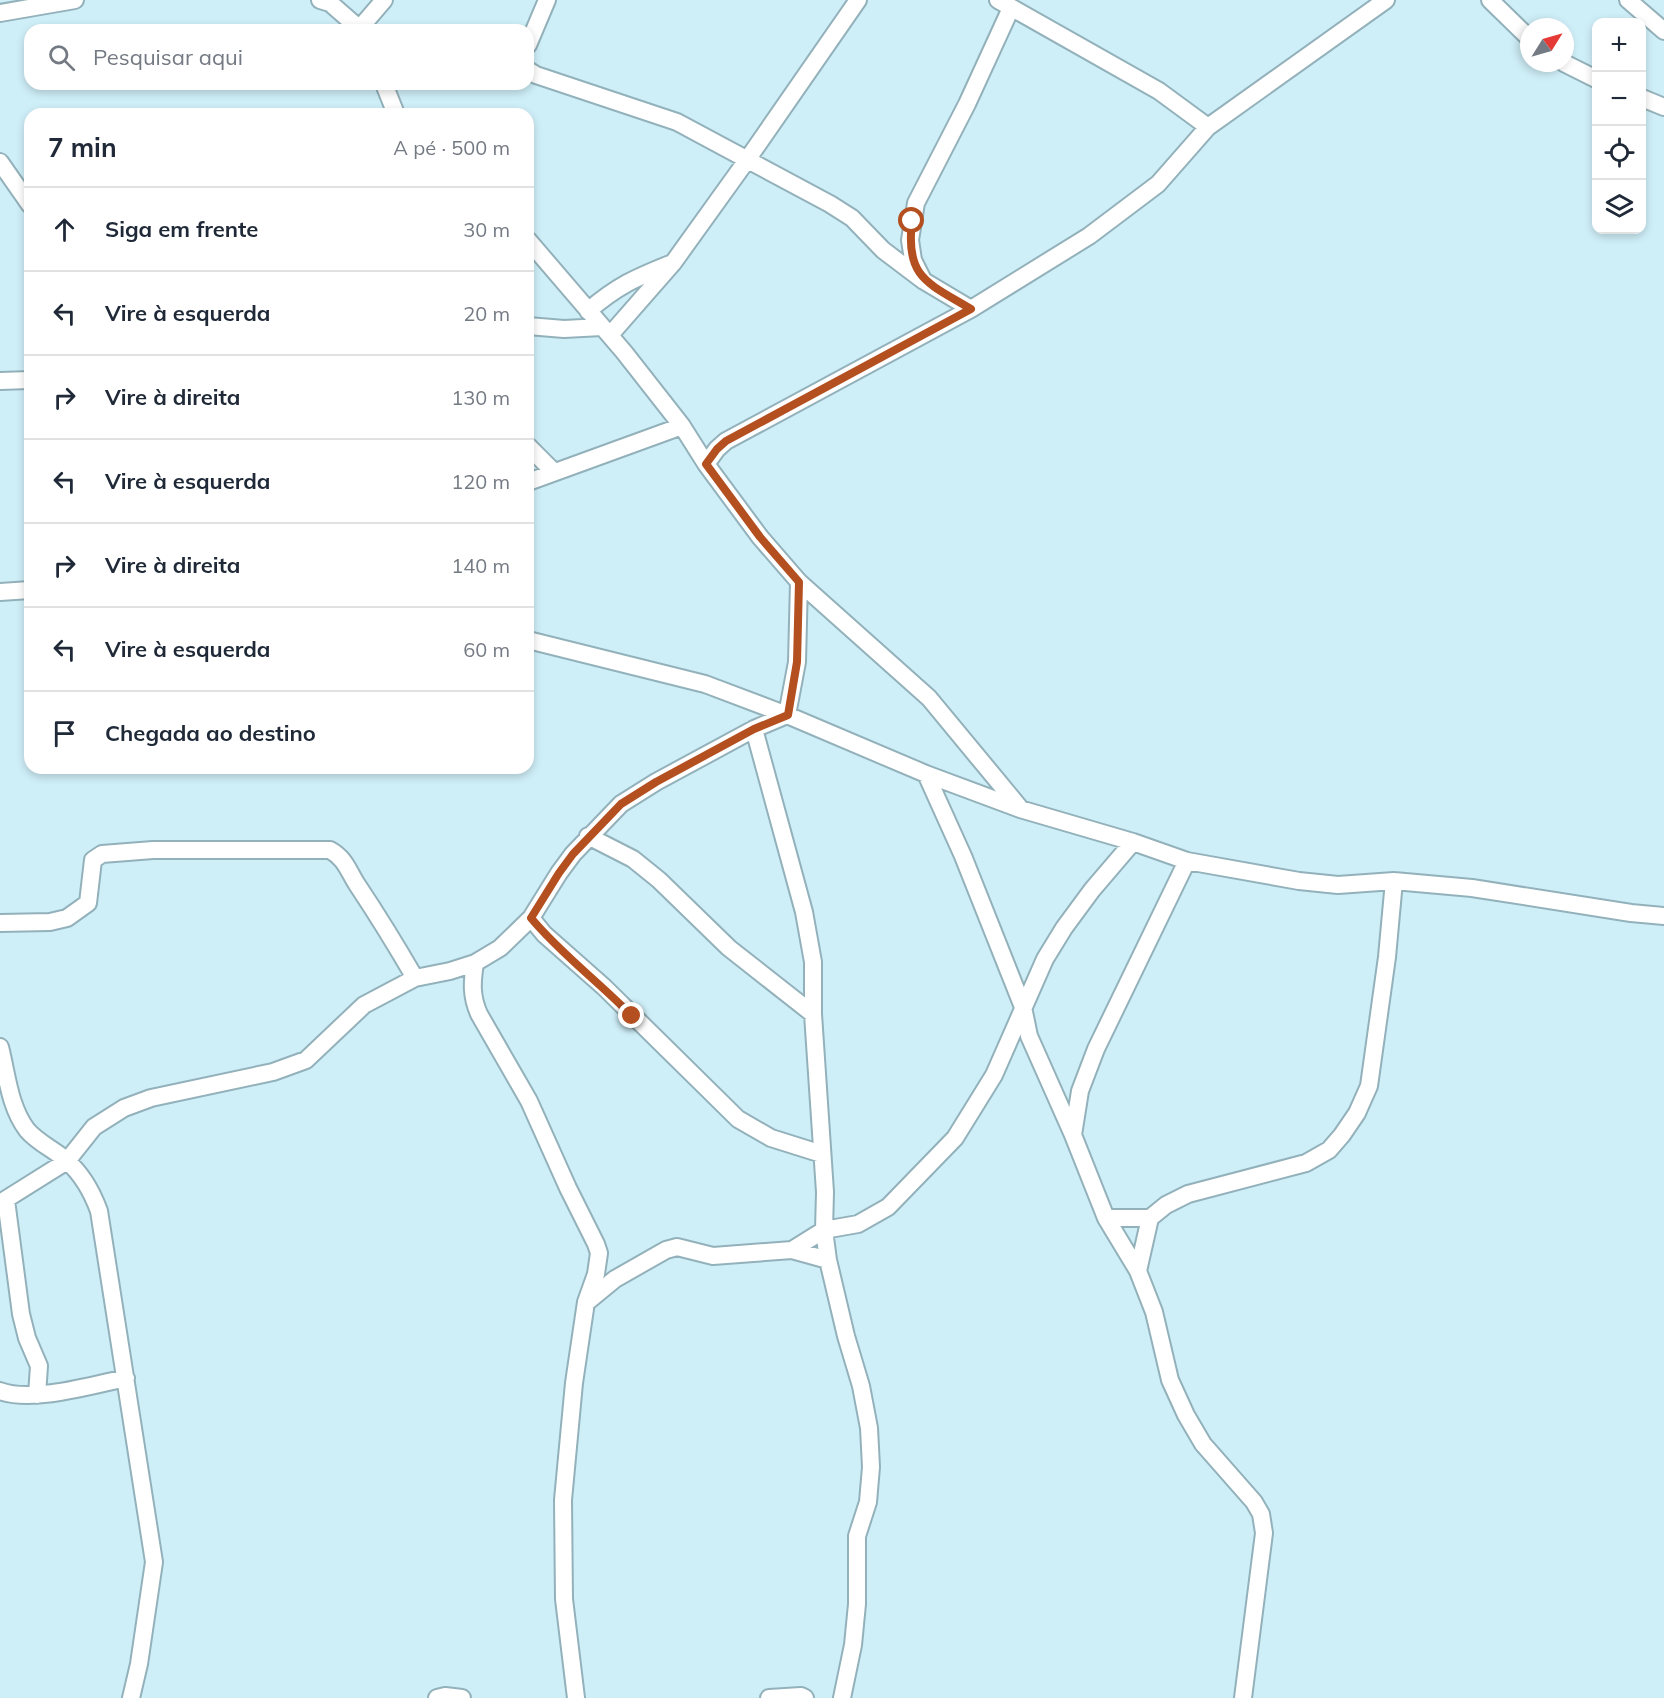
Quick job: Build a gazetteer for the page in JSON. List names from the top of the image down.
{
  "north": "top right",
  "page": {
    "map_buttons": ["+", "−"],
    "search": "Pesquisar aqui",
    "heading": ["7 min", "A pé · 500 m"],
    "list": [
      ["Siga em frente", "30 m"],
      ["Vire à esquerda", "20 m"],
      ["Vire à direita", "130 m"],
      ["Vire à esquerda", "120 m"],
      ["Vire à direita", "140 m"],
      ["Vire à esquerda", "60 m"],
      "Chegada ao destino"
    ]
  }
}
